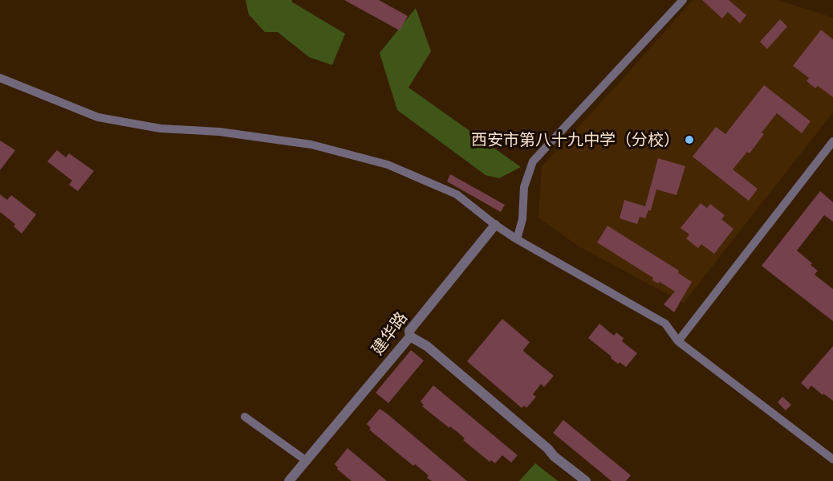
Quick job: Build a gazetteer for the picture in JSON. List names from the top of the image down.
{
  "streets": {
    "street": ["建华路"]
  },
  "places": ["西安市第八十九中学（分校）"]
}
